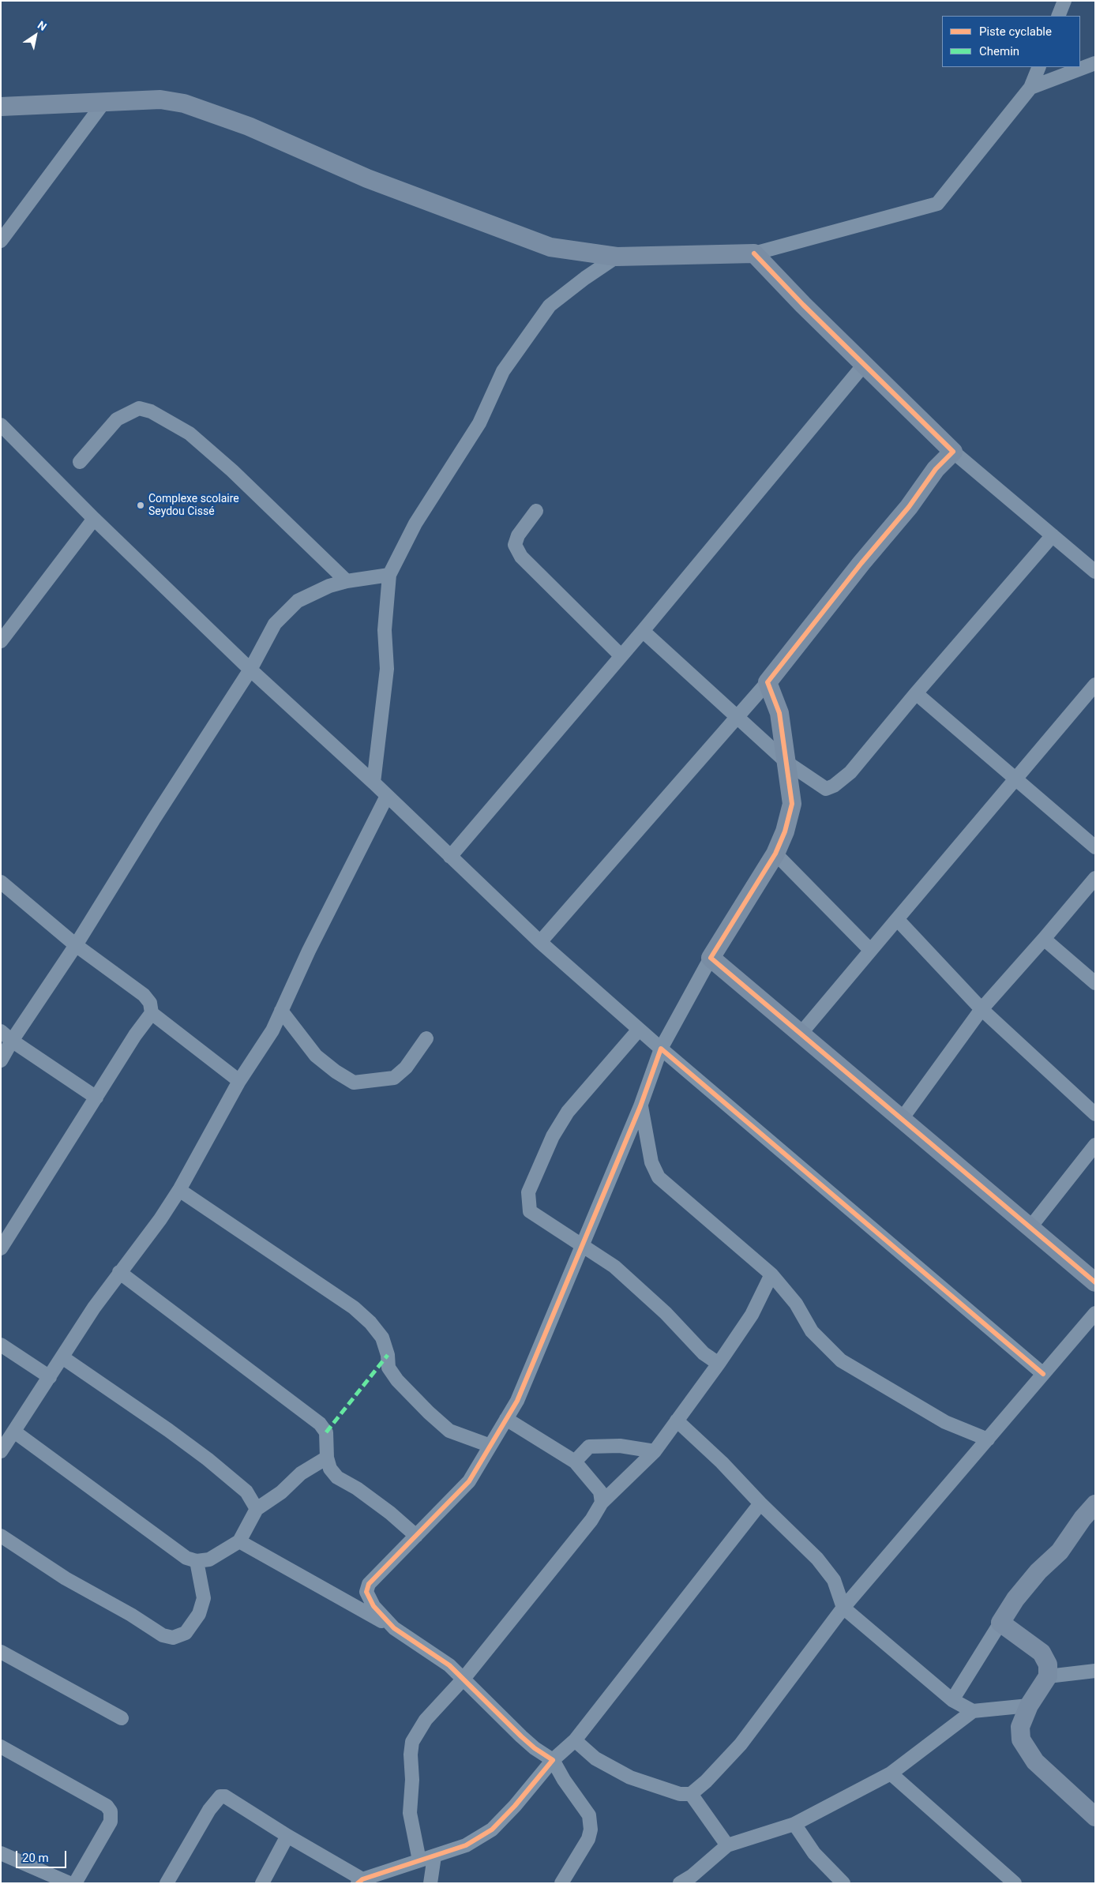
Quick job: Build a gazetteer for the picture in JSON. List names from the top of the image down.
{
  "places": ["Complexe scolaire Seydou Cissé"],
  "legend": ["Piste cyclable", "Chemin"],
  "scale_bar": "20 m",
  "north": "top right"
}
